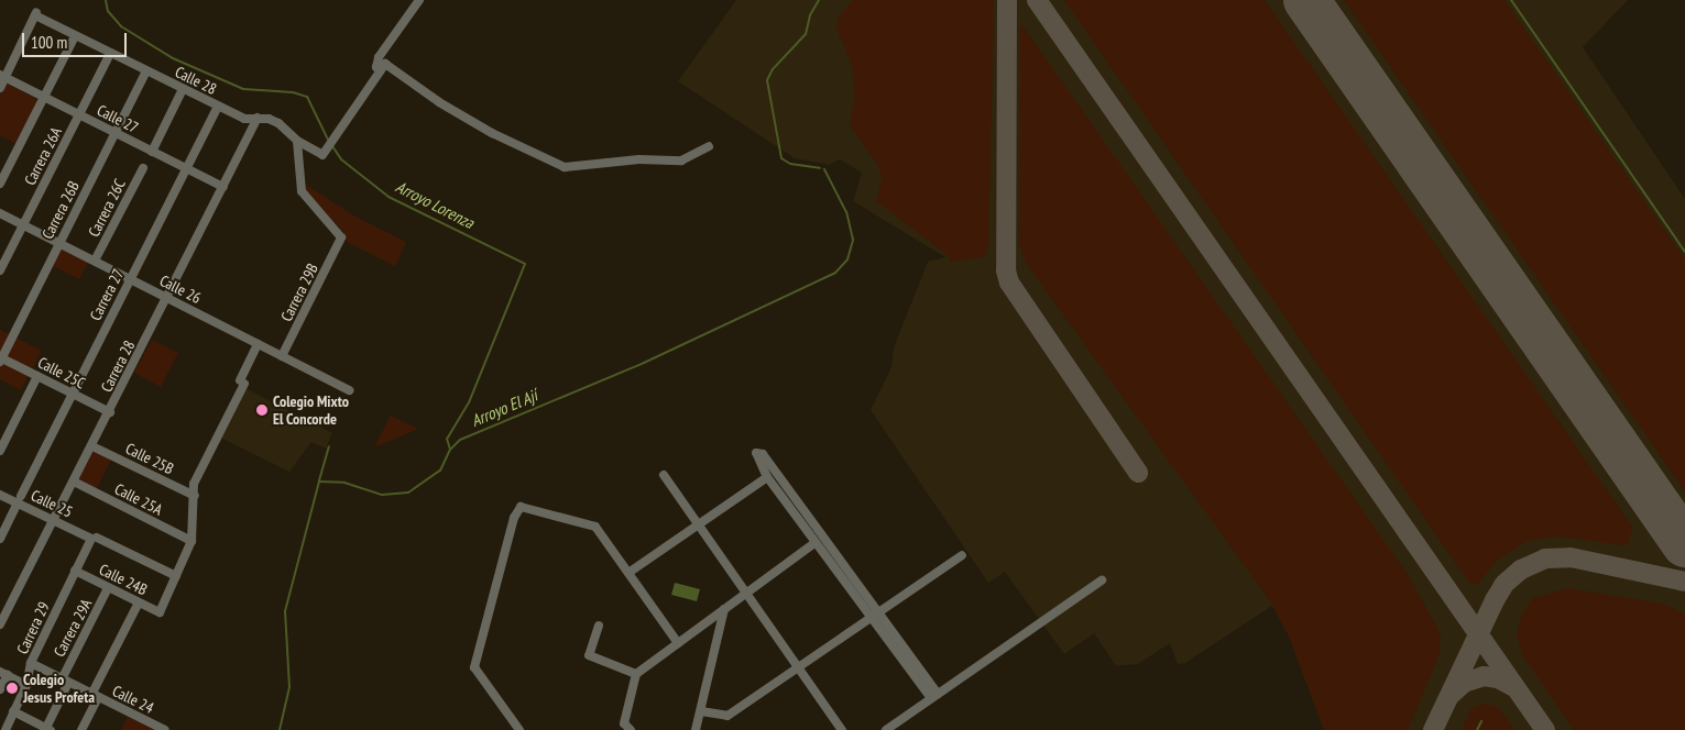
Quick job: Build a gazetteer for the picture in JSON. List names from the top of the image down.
{
  "streets": {
    "street": [
      "Calle 28",
      "Calle 27",
      "Carrera 26A",
      "Carrera 26C",
      "Carrera 26B",
      "Calle 26",
      "Carrera 29B",
      "Carrera 27",
      "Carrera 28",
      "Calle 25C",
      "Calle 25B",
      "Calle 25A",
      "Calle 25",
      "Calle 24B",
      "Carrera 29",
      "Carrera 29A",
      "Calle 24"
    ]
  },
  "crossings": [
    ["Calle 28", "Calle 27"],
    ["Calle 28", "Carrera 26A"],
    ["Calle 28", "Carrera 26B"],
    ["Calle 28", "Carrera 29B"],
    ["Calle 28", "Carrera 27"],
    ["Calle 28", "Carrera 28"],
    ["Calle 27", "Carrera 26A"],
    ["Calle 27", "Carrera 26B"],
    ["Calle 27", "Carrera 27"],
    ["Calle 27", "Carrera 28"],
    ["Carrera 26A", "Calle 26"],
    ["Carrera 26C", "Calle 26"],
    ["Carrera 26B", "Calle 26"],
    ["Carrera 26B", "Calle 25C"],
    ["Calle 26", "Carrera 29B"],
    ["Calle 26", "Carrera 27"],
    ["Calle 26", "Carrera 28"],
    ["Carrera 27", "Calle 25C"],
    ["Carrera 27", "Calle 25"],
    ["Carrera 28", "Calle 25C"],
    ["Carrera 28", "Calle 25B"],
    ["Carrera 28", "Calle 25A"],
    ["Carrera 28", "Calle 25"],
    ["Calle 25", "Calle 24B"],
    ["Calle 25", "Carrera 29"],
    ["Calle 24B", "Carrera 29"],
    ["Calle 24B", "Carrera 29A"],
    ["Carrera 29", "Calle 24"],
    ["Carrera 29A", "Calle 24"]
  ],
  "water": ["Arroyo Lorenza", "Arroyo El Ají"],
  "places": ["Colegio Mixto El Concorde", "Colegio Jesus Profeta"],
  "scale_bar": "100 m"
}
